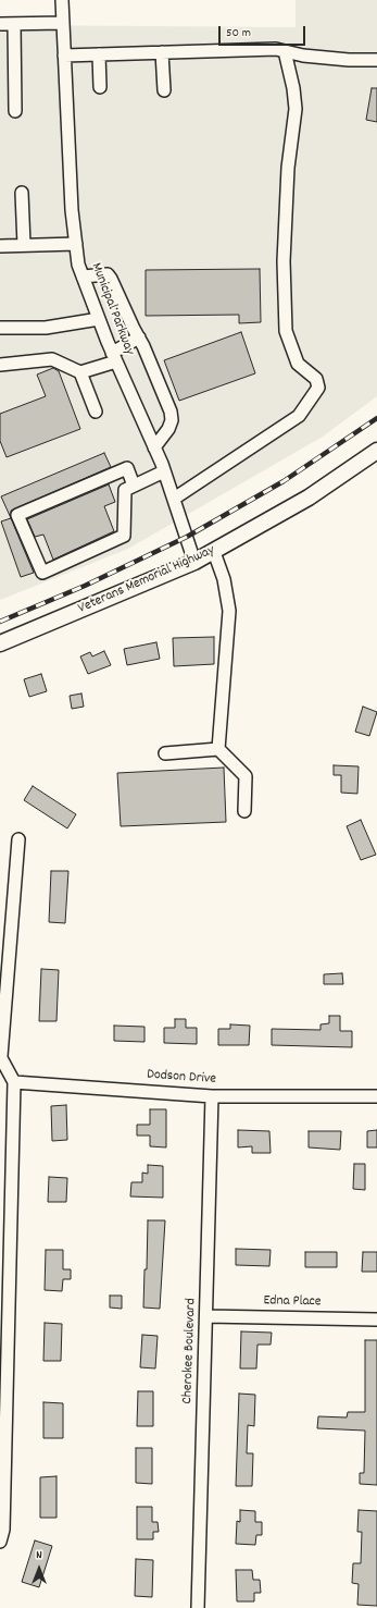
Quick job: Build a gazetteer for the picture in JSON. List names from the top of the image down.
{
  "streets": {
    "main road": ["Veterans Memorial Highway"],
    "street": [
      "Municipal Parkway",
      "Dodson Drive",
      "Edna Place",
      "Cherokee Boulevard"
    ]
  },
  "crossings": [
    ["Municipal Parkway", "Veterans Memorial Highway"],
    ["Dodson Drive", "Cherokee Boulevard"],
    ["Edna Place", "Cherokee Boulevard"]
  ],
  "scale_bar": "50 m",
  "north": "top"
}
